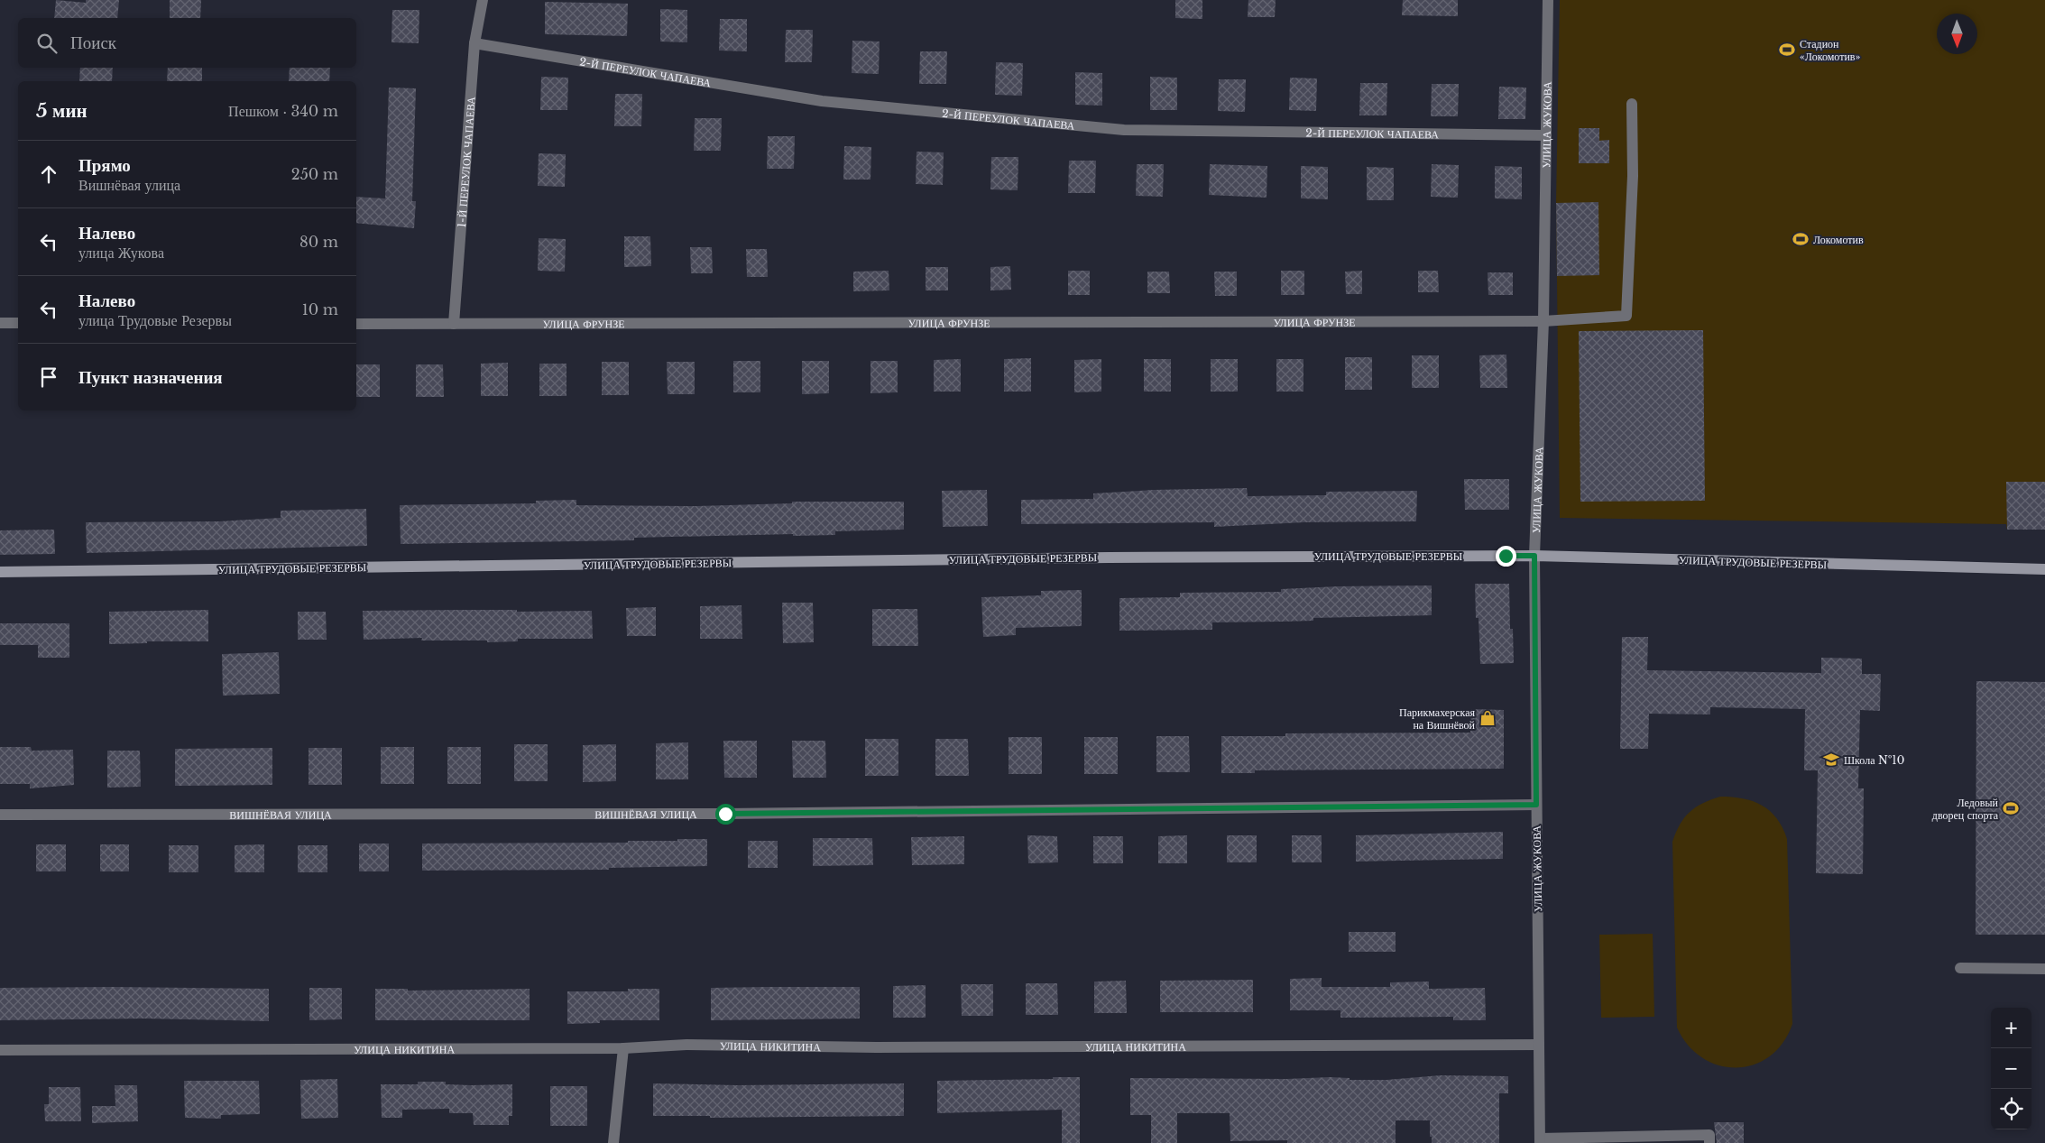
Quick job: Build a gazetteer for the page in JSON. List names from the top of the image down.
{
  "streets": {
    "main road": ["УЛИЦА ТРУДОВЫЕ РЕЗЕРВЫ"],
    "street": [
      "2-Й ПЕРЕУЛОК ЧАПАЕВА",
      "УЛИЦА ЖУКОВА",
      "1-Й ПЕРЕУЛОК ЧАПАЕВА",
      "УЛИЦА ФРУНЗЕ",
      "ВИШНЁВАЯ УЛИЦА",
      "УЛИЦА НИКИТИНА"
    ]
  },
  "crossings": [
    ["2-Й ПЕРЕУЛОК ЧАПАЕВА", "УЛИЦА ЖУКОВА"],
    ["2-Й ПЕРЕУЛОК ЧАПАЕВА", "1-Й ПЕРЕУЛОК ЧАПАЕВА"],
    ["УЛИЦА ЖУКОВА", "УЛИЦА ФРУНЗЕ"],
    ["УЛИЦА ЖУКОВА", "УЛИЦА ТРУДОВЫЕ РЕЗЕРВЫ"],
    ["УЛИЦА ЖУКОВА", "ВИШНЁВАЯ УЛИЦА"],
    ["УЛИЦА ЖУКОВА", "УЛИЦА НИКИТИНА"],
    ["1-Й ПЕРЕУЛОК ЧАПАЕВА", "УЛИЦА ФРУНЗЕ"]
  ],
  "places": {
    "sports": ["Стадион «Локомотив»", "Локомотив", "Ледовый дворец спорта"],
    "shop": ["Парикмахерская на Вишнёвой"],
    "school or university": ["Школа №10"]
  },
  "north": "bottom",
  "page": {
    "search": "Поиск",
    "heading": ["5 мин", "Пешком · 340 m"],
    "list": [
      ["Прямо", "Вишнёвая улица", "250 m"],
      ["Налево", "улица Жукова", "80 m"],
      ["Налево", "улица Трудовые Резервы", "10 m"],
      "Пункт назначения"
    ],
    "map_buttons": ["+", "−"]
  }
}
